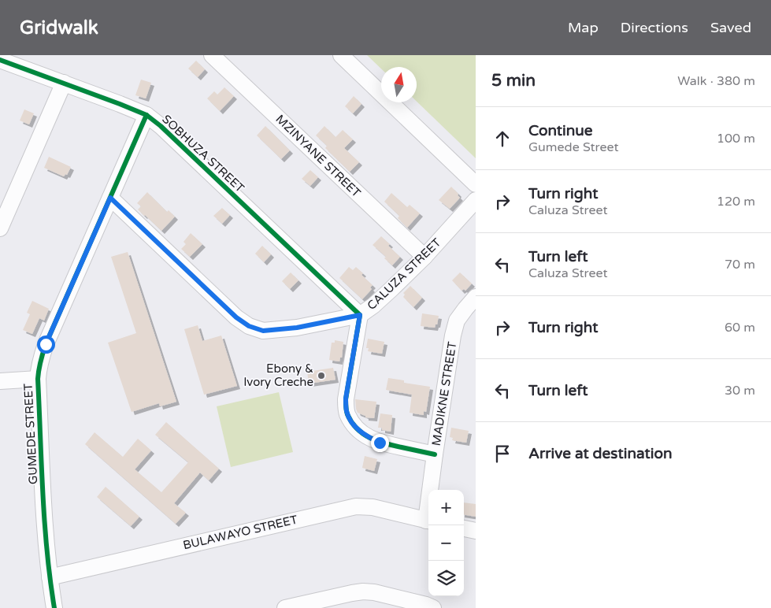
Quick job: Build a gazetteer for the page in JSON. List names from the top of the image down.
{
  "streets": {
    "street": [
      "SOBHUZA STREET",
      "MZINYANE STREET",
      "CALUZA STREET",
      "MADIKNE STREET",
      "GUMEDE STREET",
      "BULAWAYO STREET"
    ]
  },
  "crossings": [
    ["SOBHUZA STREET", "CALUZA STREET"],
    ["SOBHUZA STREET", "GUMEDE STREET"],
    ["MZINYANE STREET", "CALUZA STREET"],
    ["CALUZA STREET", "GUMEDE STREET"],
    ["GUMEDE STREET", "BULAWAYO STREET"]
  ],
  "places": ["Ebony & Ivory Creche"],
  "north": "top",
  "page": {
    "header": "Gridwalk",
    "nav": ["Map", "Directions", "Saved"],
    "heading": ["5 min", "Walk · 380 m"],
    "list": [
      ["Continue", "Gumede Street", "100 m"],
      ["Turn right", "Caluza Street", "120 m"],
      ["Turn left", "Caluza Street", "70 m"],
      ["Turn right", "60 m"],
      ["Turn left", "30 m"],
      "Arrive at destination"
    ],
    "map_buttons": ["+", "−"]
  }
}
